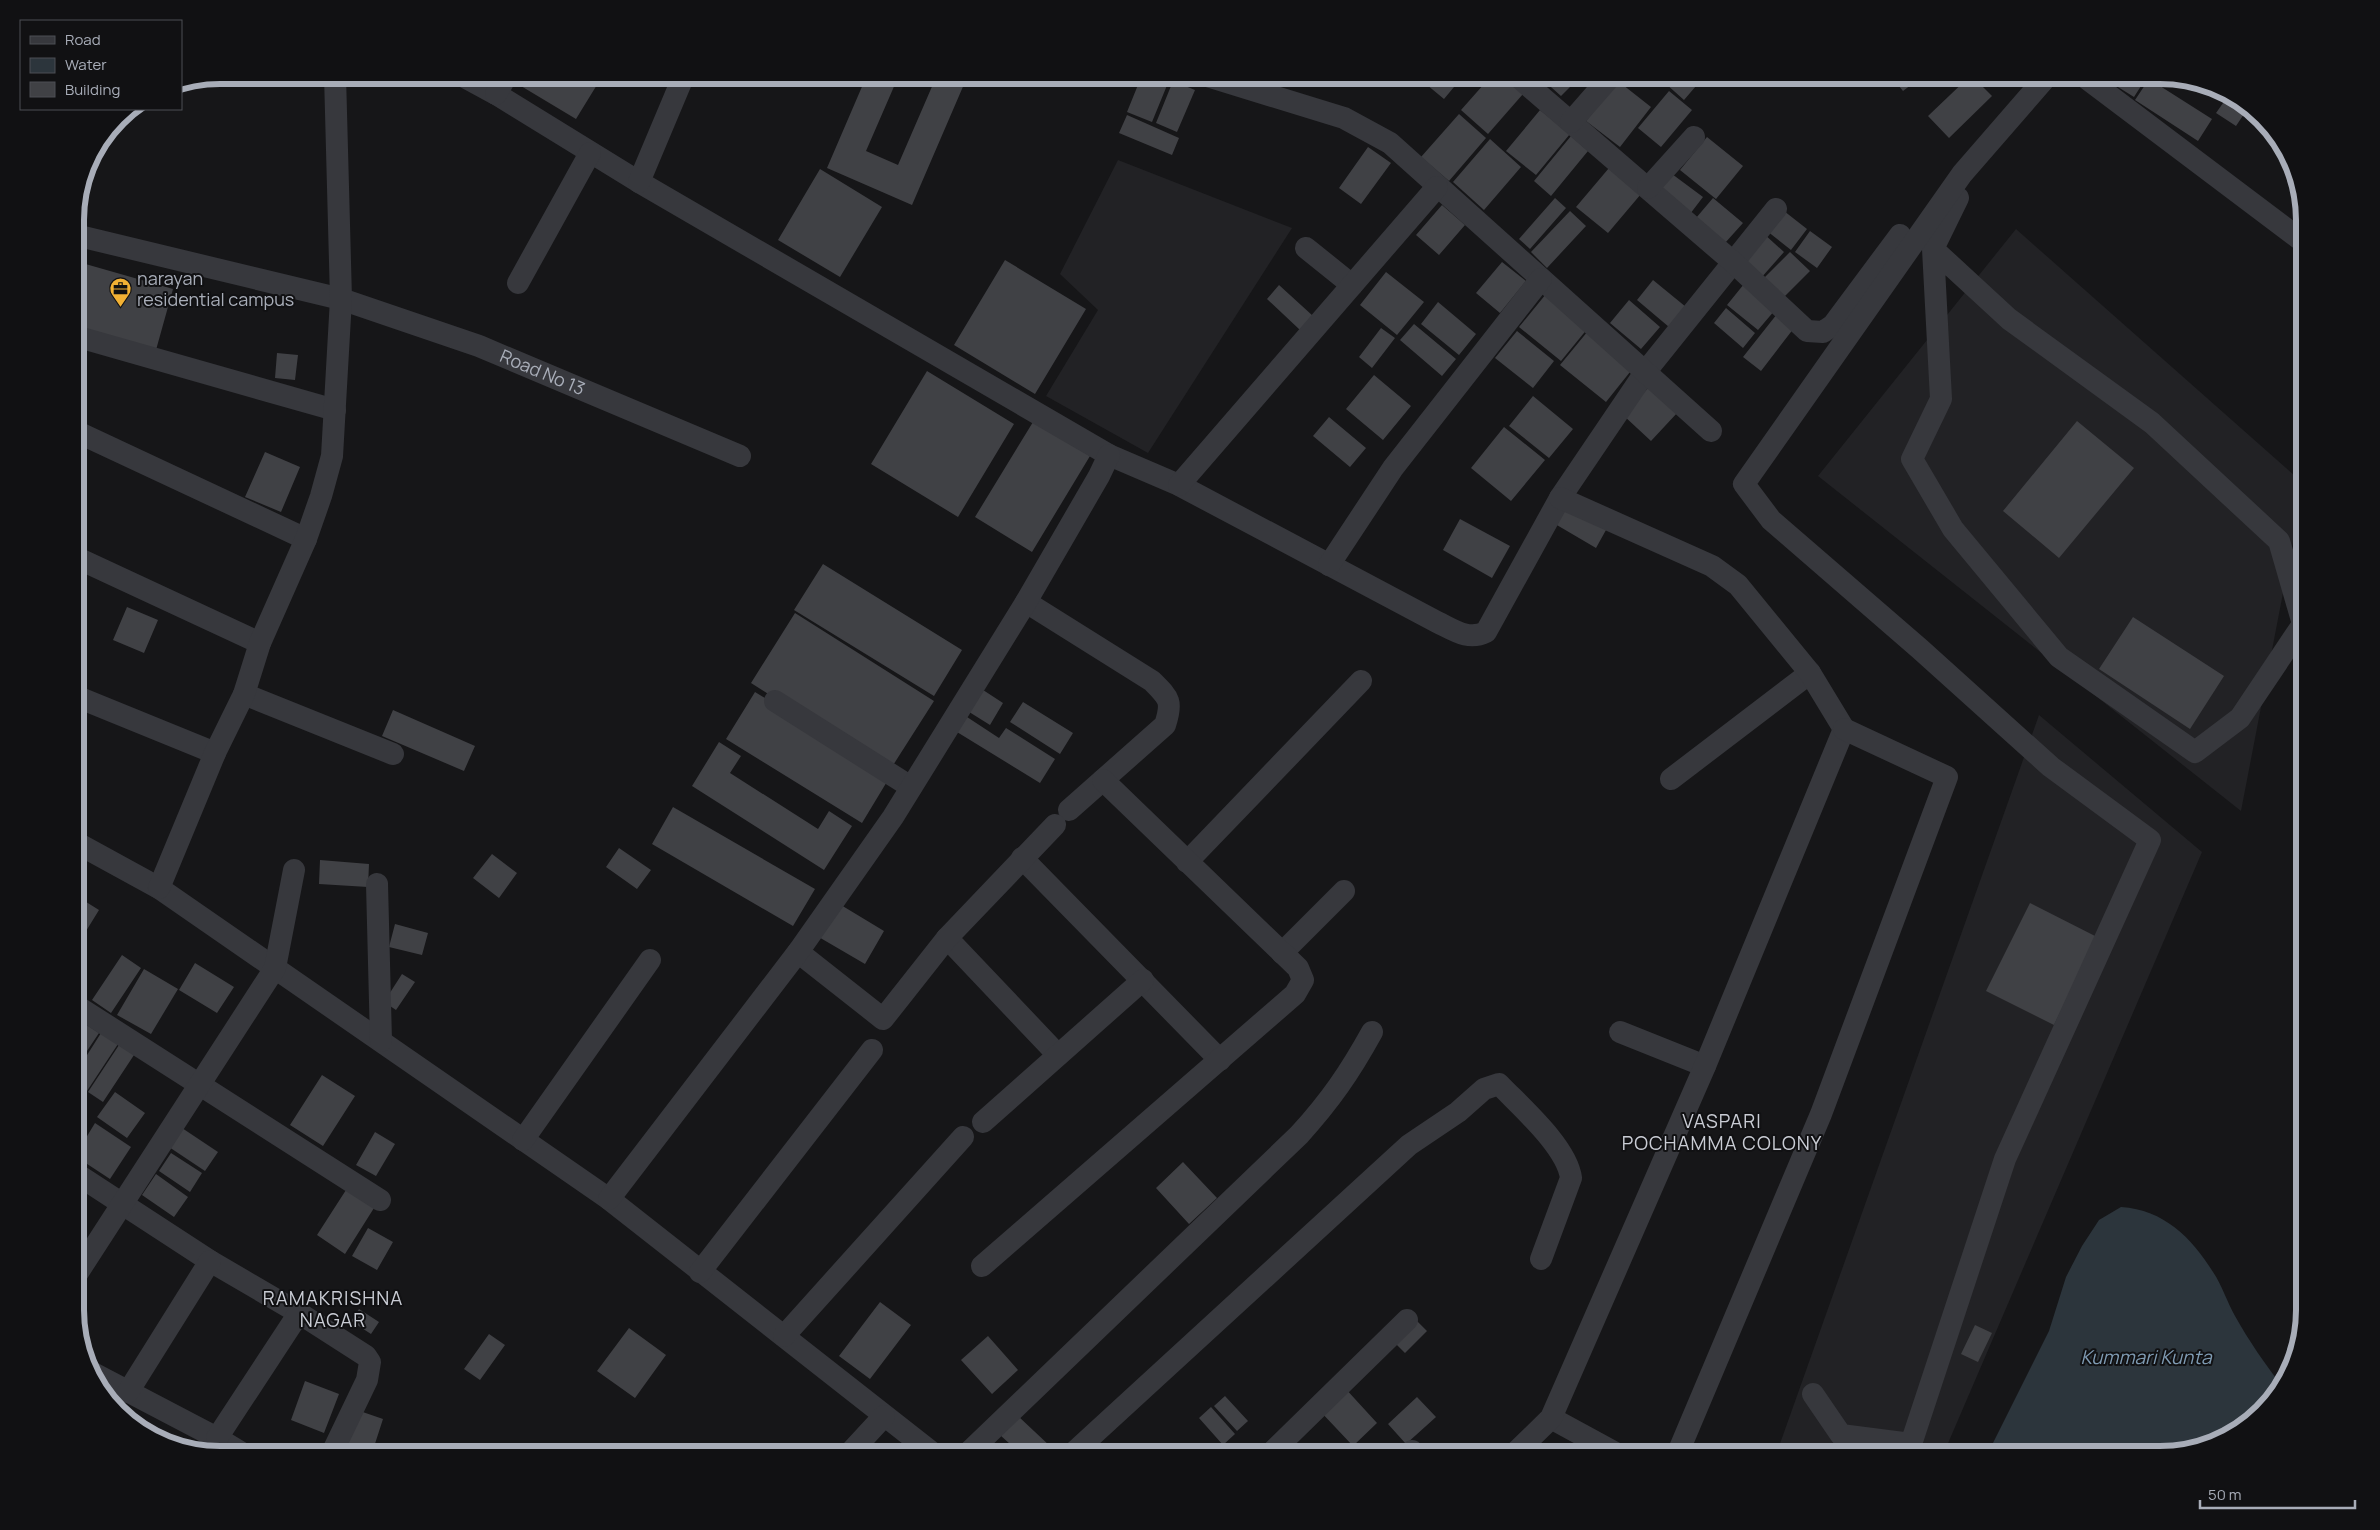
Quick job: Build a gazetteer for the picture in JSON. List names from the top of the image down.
{
  "streets": {
    "street": ["Road No 13"]
  },
  "districts": ["VASPARI POCHAMMA COLONY", "RAMAKRISHNA NAGAR"],
  "water": ["Kummari Kunta"],
  "places": {
    "office": ["narayan residential campus"]
  },
  "legend": ["Road", "Water", "Building"],
  "scale_bar": "50 m"
}
